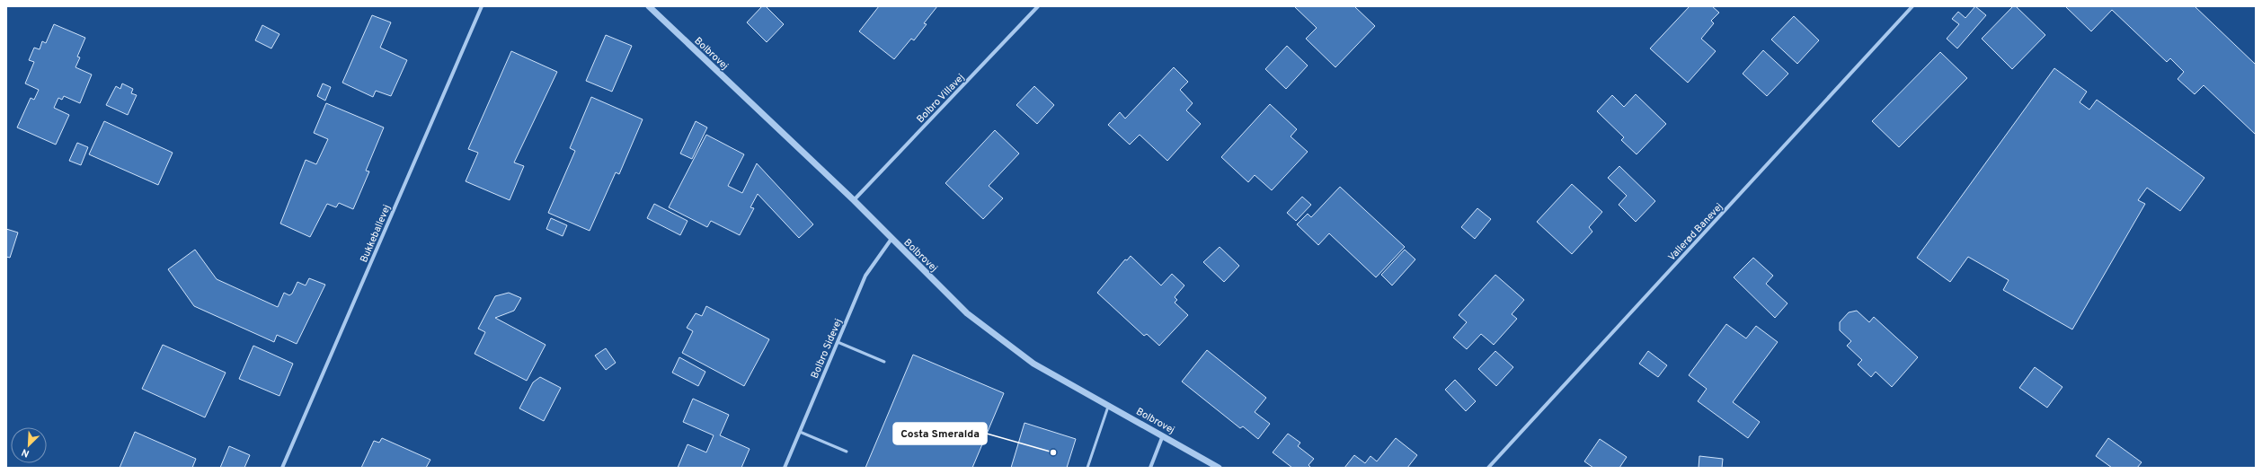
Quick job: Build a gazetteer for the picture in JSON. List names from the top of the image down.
{
  "streets": {
    "street": [
      "Bolbrovej",
      "Bolbro Villavej",
      "Vallerød Banevej",
      "Bukkeballevej",
      "Bolbro Sidevej"
    ]
  },
  "crossings": [
    ["Bolbrovej", "Bolbro Villavej"],
    ["Bolbrovej", "Bolbro Sidevej"]
  ],
  "places": ["Costa Smeralda"],
  "north": "bottom left"
}
